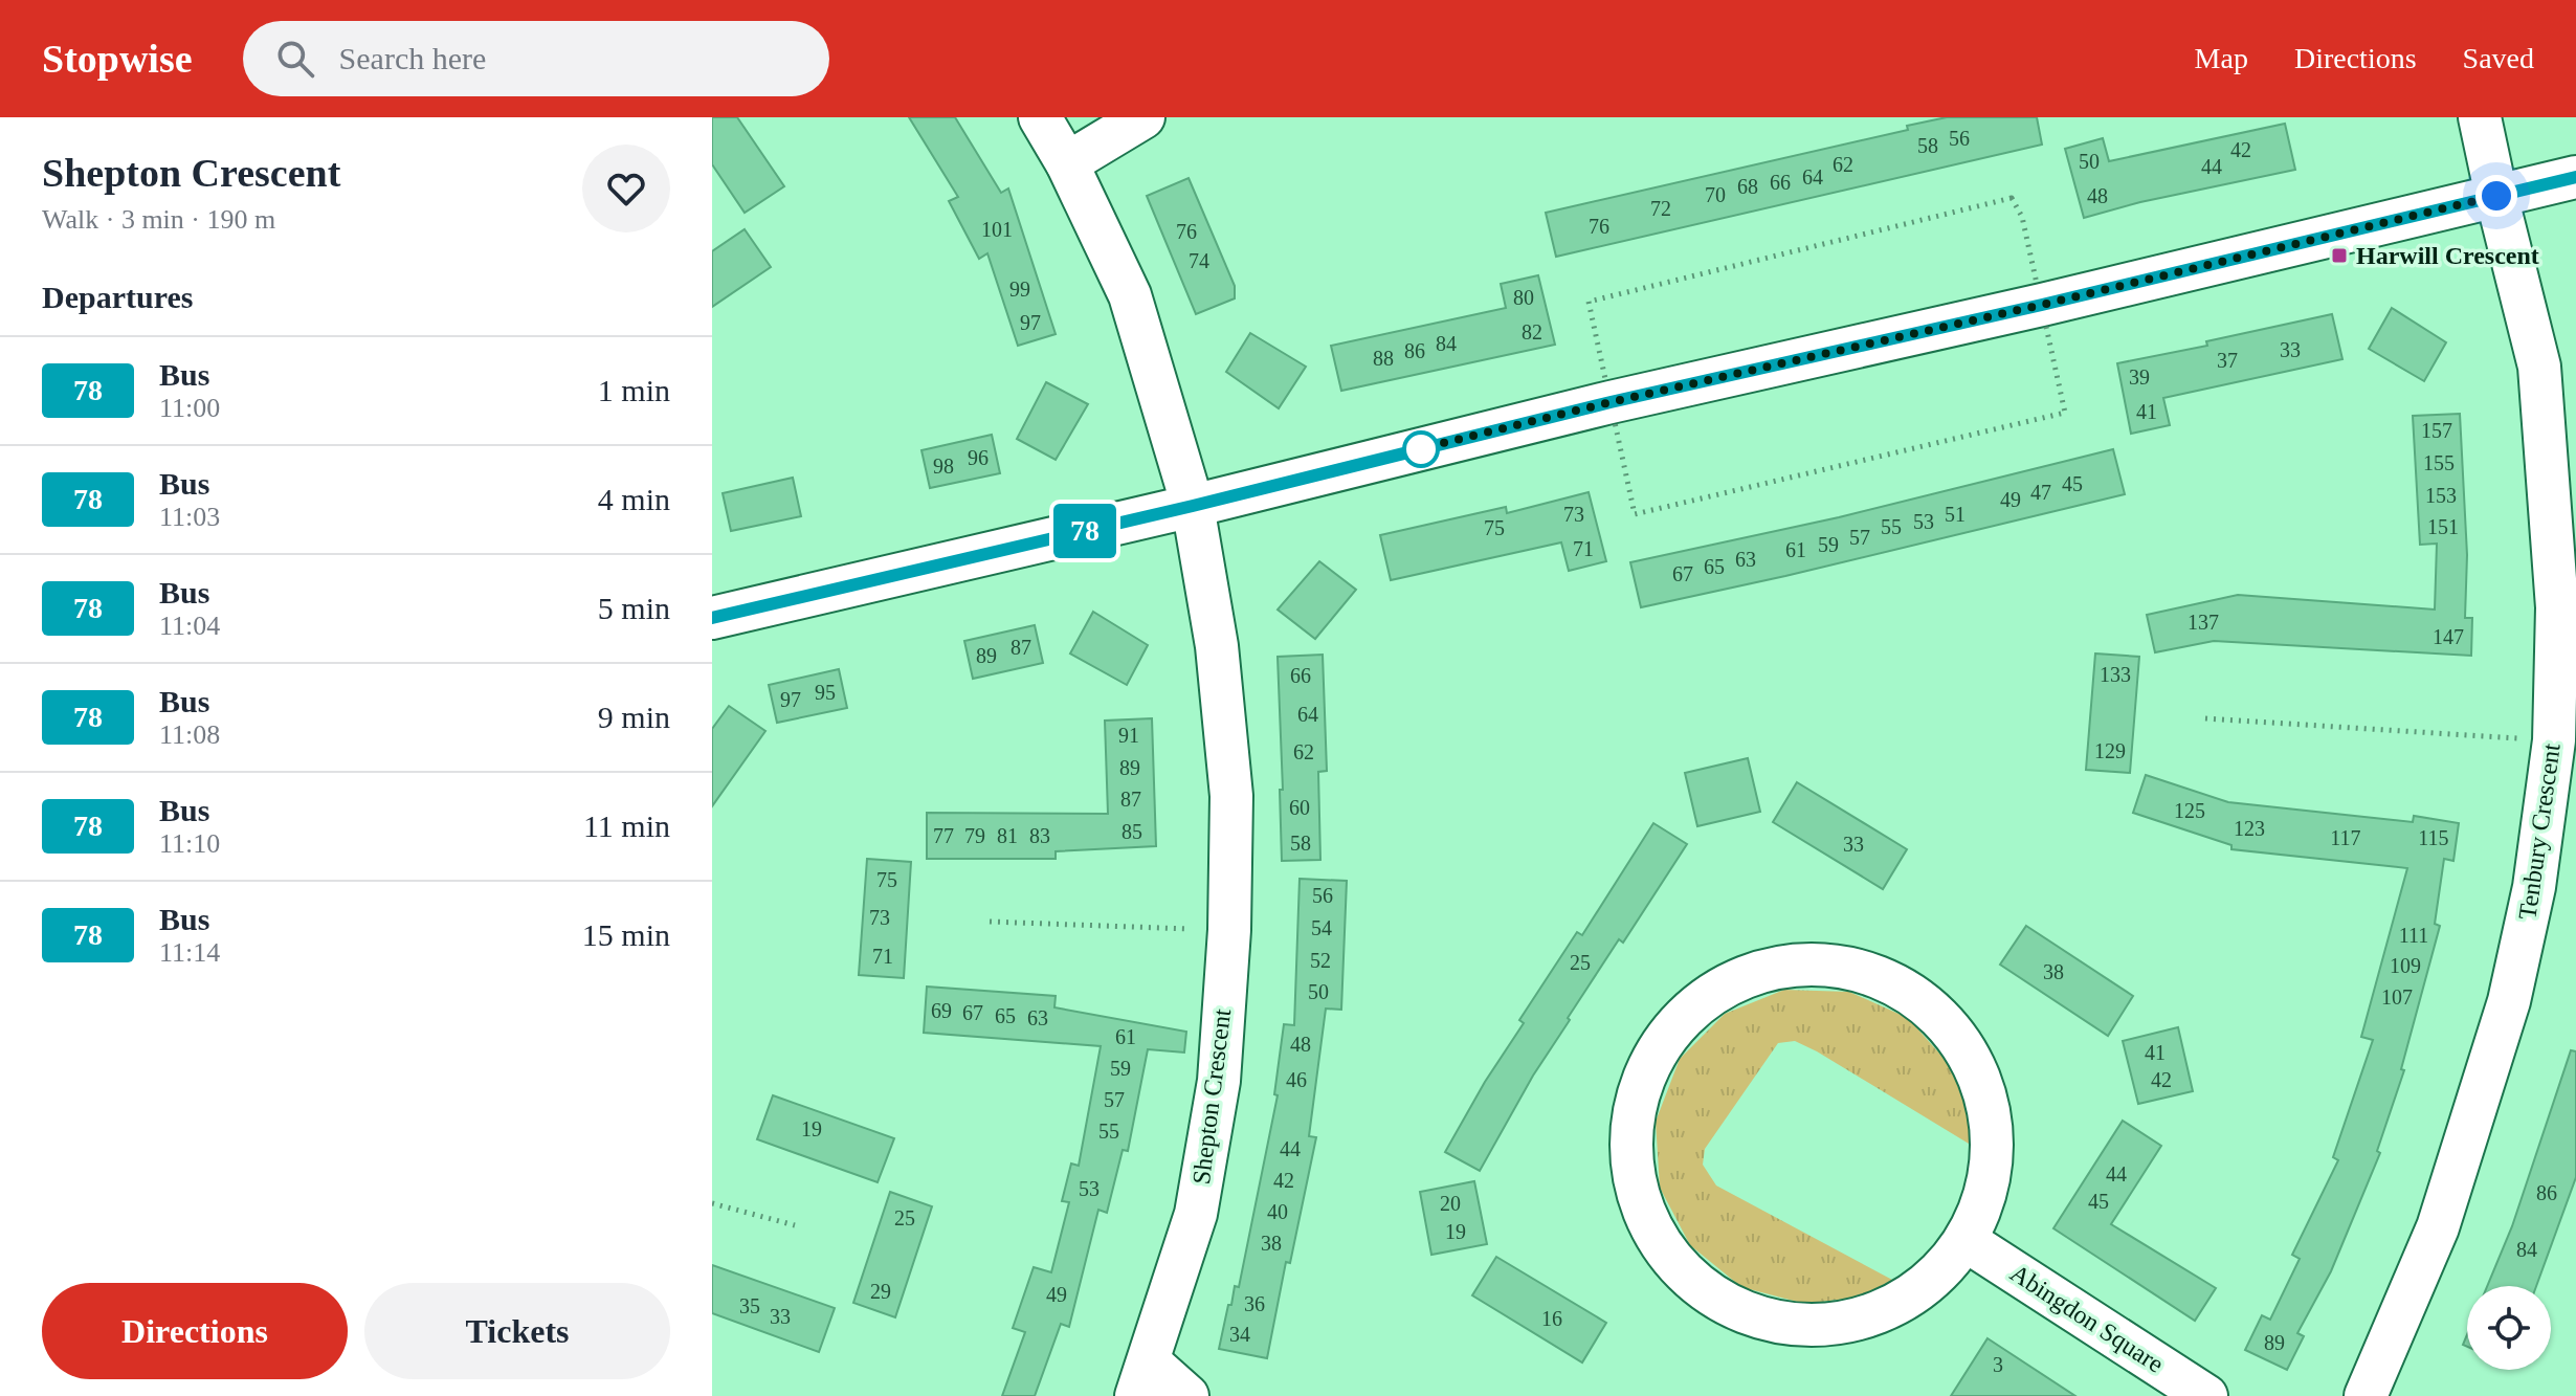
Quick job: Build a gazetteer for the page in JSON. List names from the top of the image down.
{
  "streets": {
    "street": ["Tenbury Crescent", "Shepton Crescent", "Abingdon Square"]
  },
  "places": {
    "transit": ["Harwill Crescent"]
  },
  "lines": ["bus line 78"],
  "house_numbers": [
    "56",
    "58",
    "42",
    "50",
    "62",
    "44",
    "64",
    "66",
    "68",
    "70",
    "48",
    "72",
    "76",
    "101",
    "76",
    "74",
    "99",
    "80",
    "97",
    "82",
    "84",
    "33",
    "86",
    "88",
    "37",
    "39",
    "41",
    "157",
    "96",
    "155",
    "98",
    "45",
    "47",
    "153",
    "49",
    "73",
    "51",
    "53",
    "55",
    "151",
    "75",
    "57",
    "59",
    "71",
    "61",
    "63",
    "65",
    "67",
    "137",
    "147",
    "87",
    "89",
    "133",
    "66",
    "95",
    "97",
    "64",
    "91",
    "129",
    "62",
    "89",
    "87",
    "60",
    "125",
    "123",
    "85",
    "77",
    "79",
    "81",
    "83",
    "117",
    "115",
    "58",
    "33",
    "75",
    "56",
    "73",
    "54",
    "111",
    "71",
    "52",
    "25",
    "109",
    "38",
    "50",
    "107",
    "69",
    "67",
    "65",
    "63",
    "61",
    "48",
    "41",
    "59",
    "46",
    "42",
    "57",
    "19",
    "55",
    "44",
    "44",
    "42",
    "53",
    "86",
    "45",
    "20",
    "40",
    "25",
    "19",
    "38",
    "84",
    "29",
    "49",
    "36",
    "35",
    "33",
    "16",
    "34",
    "89",
    "3"
  ],
  "page": {
    "header": "Stopwise",
    "search": "Search here",
    "nav": ["Map", "Directions", "Saved"],
    "heading": [
      ["Shepton Crescent", "Walk · 3 min · 190 m"],
      "Departures"
    ],
    "on_map": "78",
    "list": [
      {
        "mark": "78",
        "name": "Bus",
        "note": "11:00",
        "value": "1 min"
      },
      {
        "mark": "78",
        "name": "Bus",
        "note": "11:03",
        "value": "4 min"
      },
      {
        "mark": "78",
        "name": "Bus",
        "note": "11:04",
        "value": "5 min"
      },
      {
        "mark": "78",
        "name": "Bus",
        "note": "11:08",
        "value": "9 min"
      },
      {
        "mark": "78",
        "name": "Bus",
        "note": "11:10",
        "value": "11 min"
      },
      {
        "mark": "78",
        "name": "Bus",
        "note": "11:14",
        "value": "15 min"
      }
    ],
    "buttons": ["Directions", "Tickets"]
  }
}
